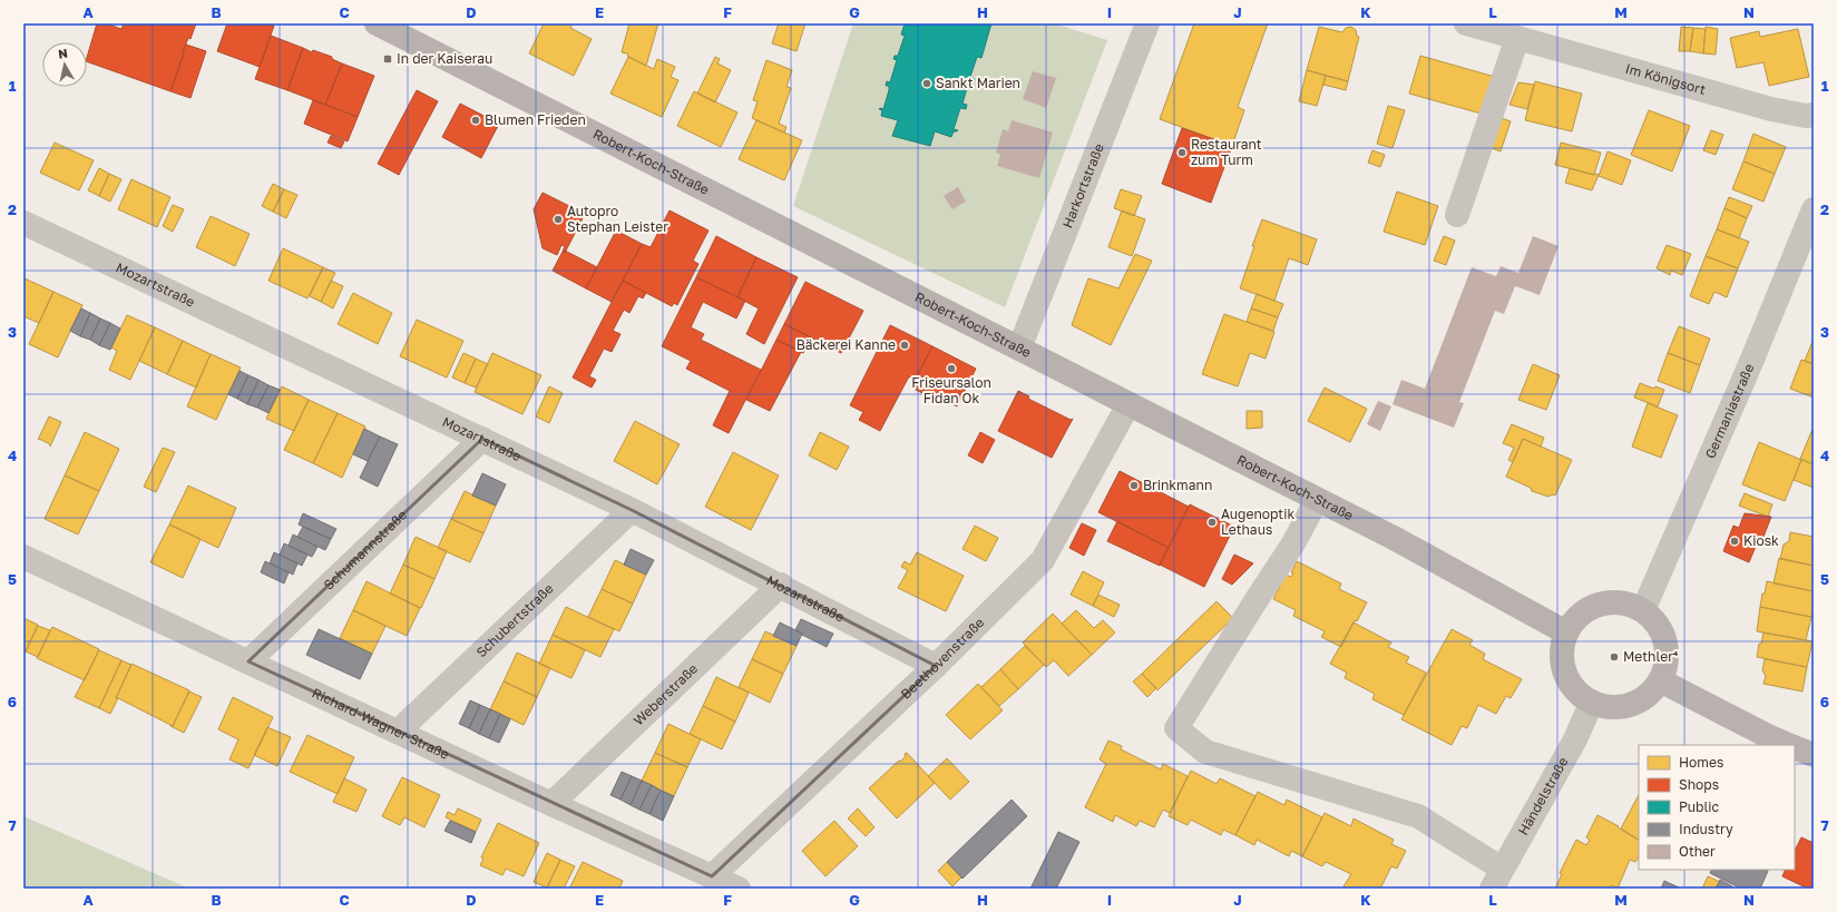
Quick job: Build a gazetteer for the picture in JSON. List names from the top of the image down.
{
  "streets": {
    "main road": ["Robert-Koch-Straße"],
    "street": [
      "Im Königsort",
      "Harkortstraße",
      "Mozartstraße",
      "Germaniastraße",
      "Schumannstraße",
      "Schubertstraße",
      "Beethovenstraße",
      "Weberstraße",
      "Richard-Wagner-Straße",
      "Händelstraße"
    ]
  },
  "crossings": [
    ["Robert-Koch-Straße", "Harkortstraße"],
    ["Robert-Koch-Straße", "Germaniastraße"],
    ["Robert-Koch-Straße", "Beethovenstraße"],
    ["Robert-Koch-Straße", "Händelstraße"],
    ["Mozartstraße", "Schumannstraße"],
    ["Mozartstraße", "Schubertstraße"],
    ["Mozartstraße", "Beethovenstraße"],
    ["Mozartstraße", "Weberstraße"],
    ["Germaniastraße", "Händelstraße"],
    ["Schumannstraße", "Richard-Wagner-Straße"],
    ["Schubertstraße", "Richard-Wagner-Straße"],
    ["Beethovenstraße", "Richard-Wagner-Straße"],
    ["Weberstraße", "Richard-Wagner-Straße"]
  ],
  "places": {
    "transit": ["In der Kaiserau"],
    "other": [
      "Sankt Marien",
      "Blumen Frieden",
      "Restaurant zum Turm",
      "Autopro Stephan Leister",
      "Bäckerei Kanne",
      "Friseursalon Fidan Ok",
      "Brinkmann",
      "Augenoptik Lethaus",
      "Kiosk",
      "Methler⁴"
    ]
  },
  "legend": [
    "Homes",
    "Shops",
    "Public",
    "Industry",
    "Other"
  ],
  "north": "top",
  "grid": {
    "columns": [
      "A",
      "B",
      "C",
      "D",
      "E",
      "F",
      "G",
      "H",
      "I",
      "J",
      "K",
      "L",
      "M",
      "N"
    ],
    "rows": [
      "1",
      "2",
      "3",
      "4",
      "5",
      "6",
      "7"
    ]
  }
}
